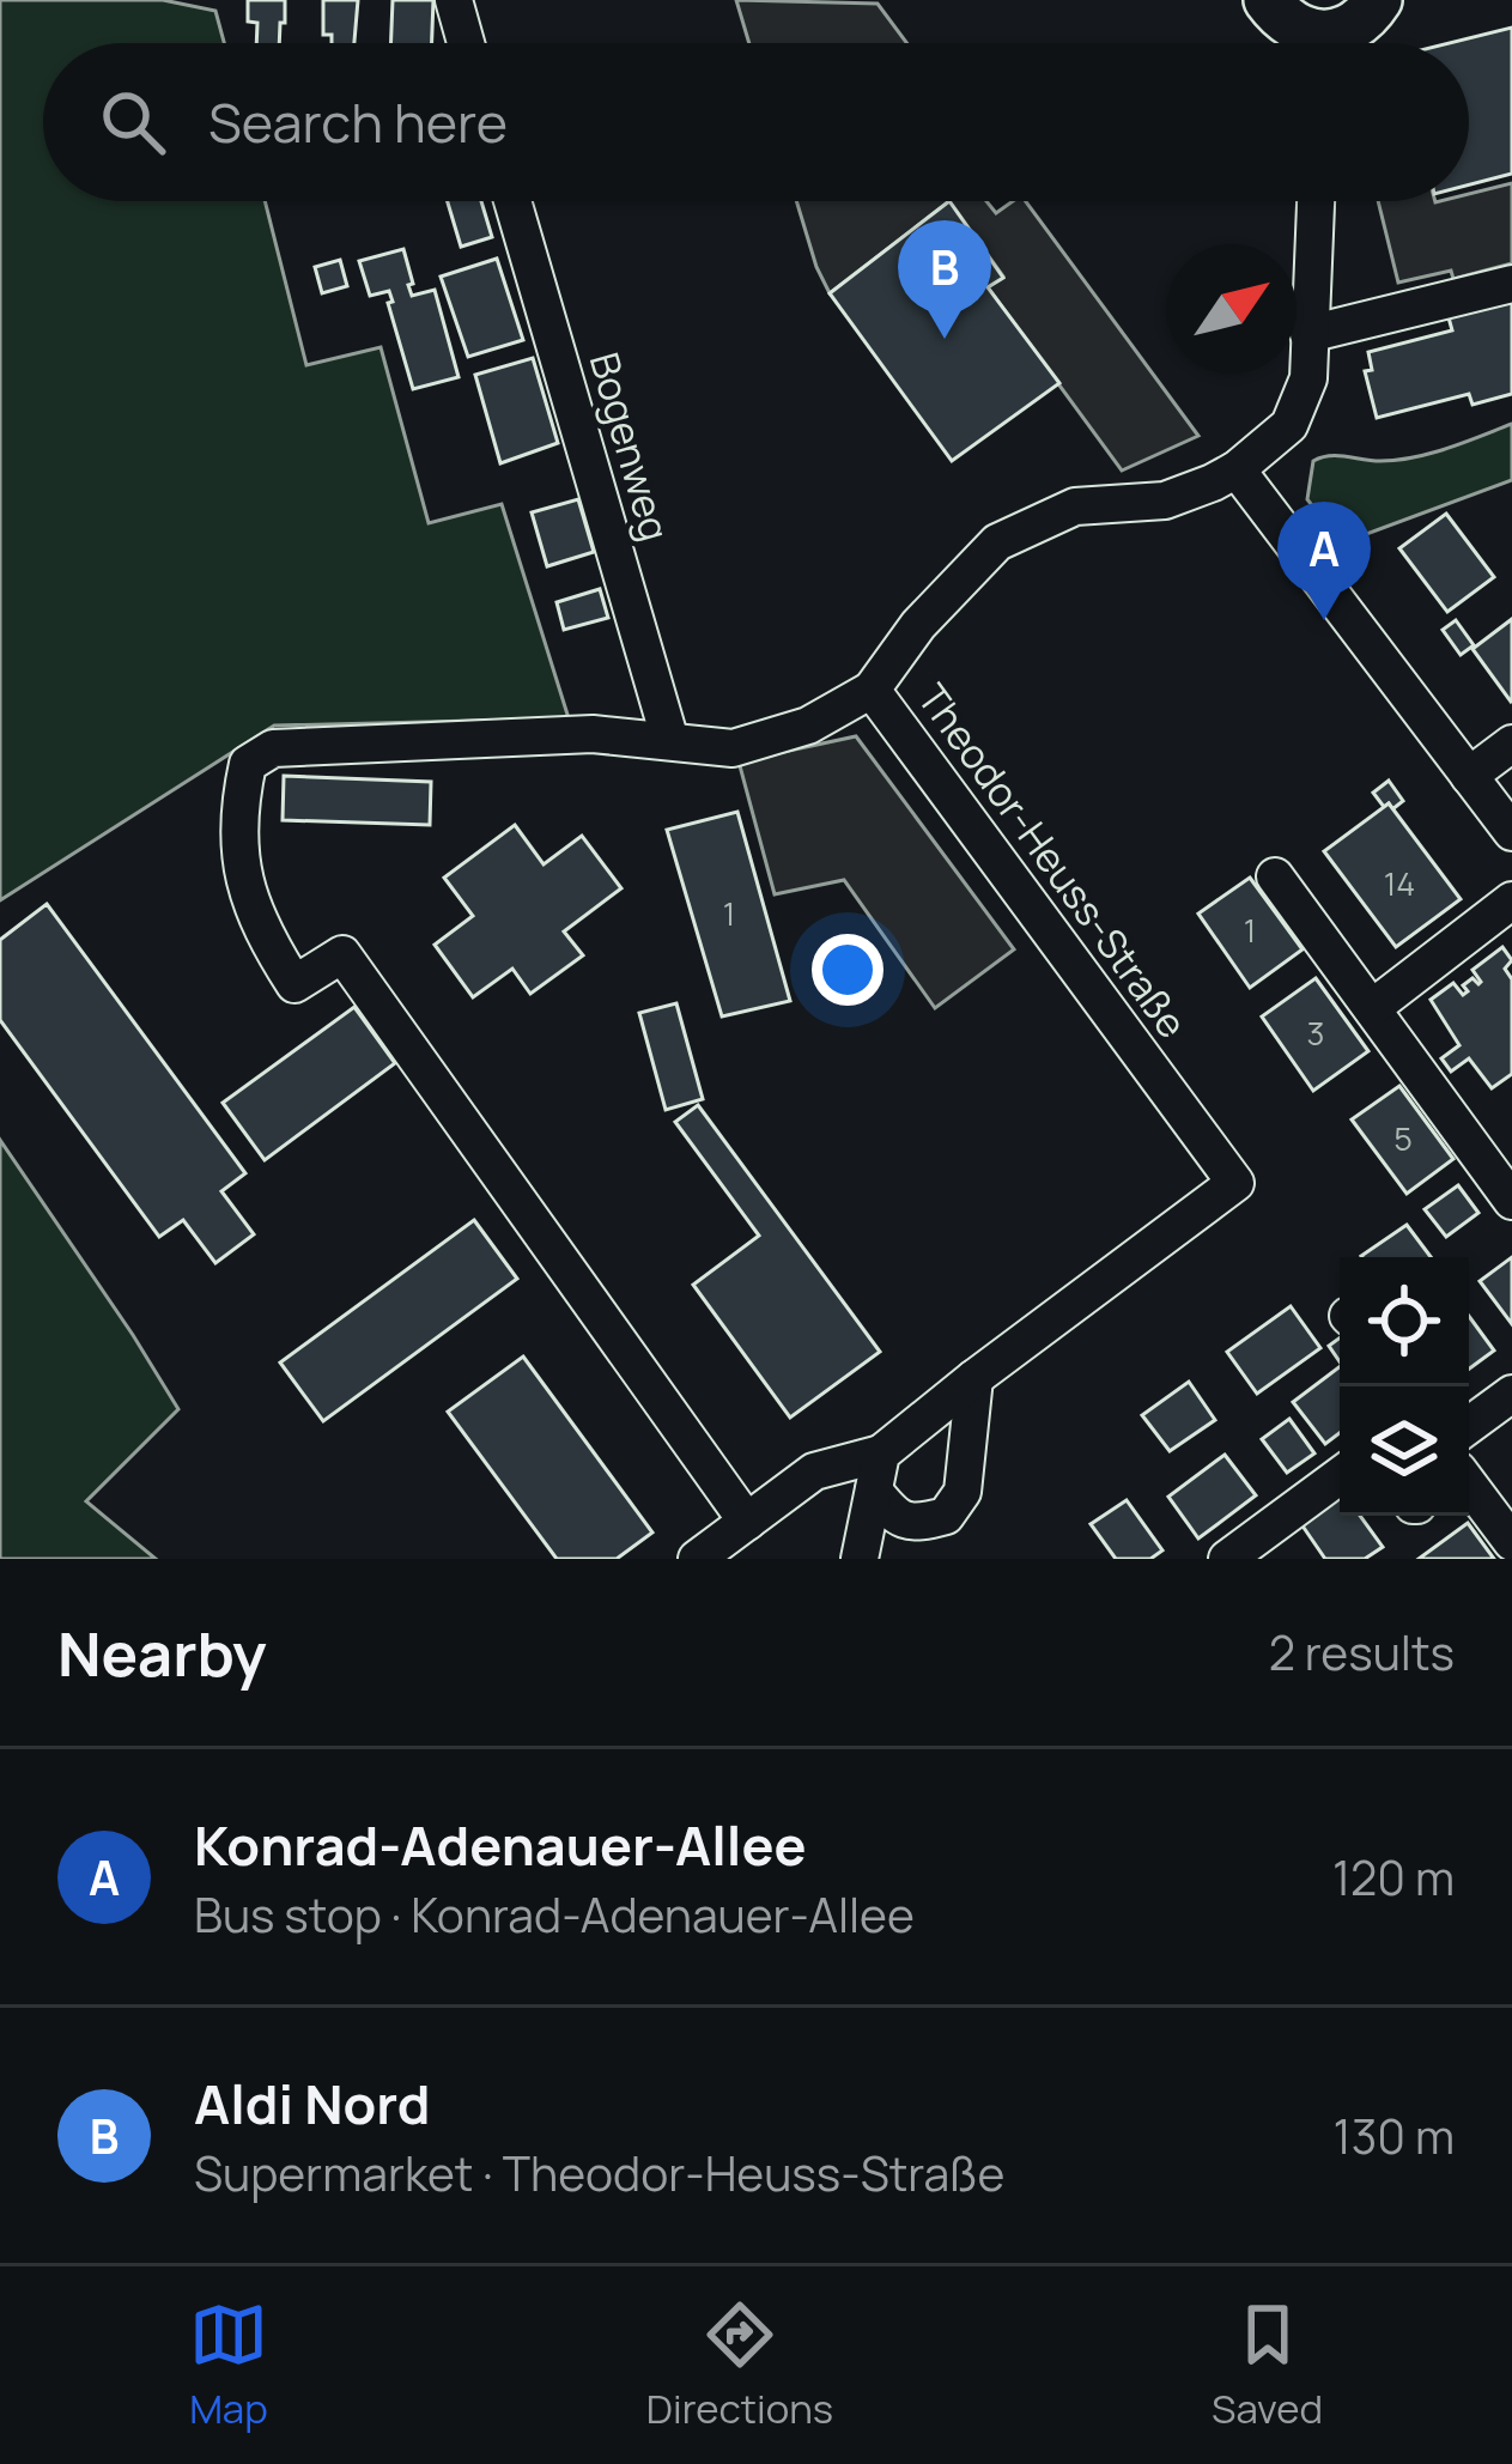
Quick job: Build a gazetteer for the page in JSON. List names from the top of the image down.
{
  "streets": {
    "street": ["Bogenweg", "Theodor-Heuss-Straße"]
  },
  "house_numbers": [
    "14",
    "1",
    "1",
    "3",
    "5"
  ],
  "north": "top right",
  "page": {
    "search": "Search here",
    "pins": ["B", "A"],
    "heading": ["Nearby", "2 results"],
    "list": [
      {
        "mark": "A",
        "name": "Konrad-Adenauer-Allee",
        "note": "Bus stop · Konrad-Adenauer-Allee",
        "value": "120 m"
      },
      {
        "mark": "B",
        "name": "Aldi Nord",
        "note": "Supermarket · Theodor-Heuss-Straße",
        "value": "130 m"
      }
    ],
    "nav": ["Map", "Directions", "Saved"]
  }
}
